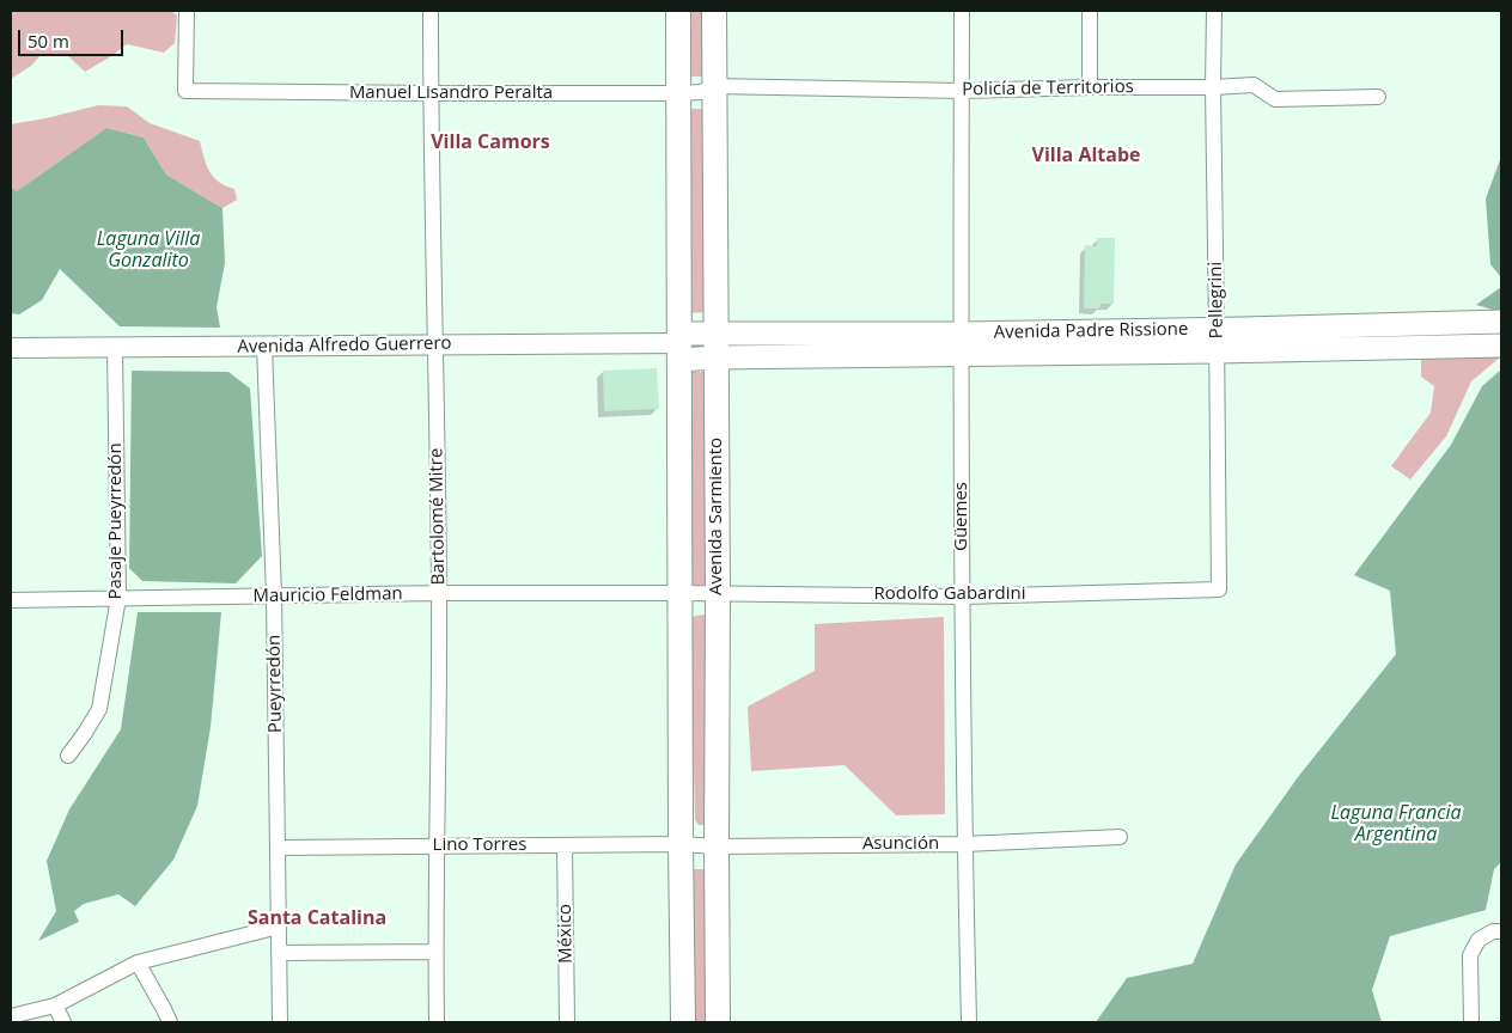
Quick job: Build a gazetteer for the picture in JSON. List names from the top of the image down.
{
  "streets": {
    "main road": ["Avenida Padre Rissione", "Avenida Sarmiento"],
    "street": [
      "Policía de Territorios",
      "Manuel Lisandro Peralta",
      "Pellegrini",
      "Avenida Alfredo Guerrero",
      "Bartolomé Mitre",
      "Güemes",
      "Pasaje Pueyrredón",
      "Rodolfo Gabardini",
      "Mauricio Feldman",
      "Pueyrredón",
      "Asunción",
      "Lino Torres",
      "México"
    ]
  },
  "crossings": [
    ["Policía de Territorios", "Manuel Lisandro Peralta"],
    ["Policía de Territorios", "Pellegrini"],
    ["Policía de Territorios", "Avenida Sarmiento"],
    ["Policía de Territorios", "Güemes"],
    ["Manuel Lisandro Peralta", "Bartolomé Mitre"],
    ["Manuel Lisandro Peralta", "Avenida Sarmiento"],
    ["Pellegrini", "Avenida Padre Rissione"],
    ["Pellegrini", "Rodolfo Gabardini"],
    ["Avenida Padre Rissione", "Avenida Alfredo Guerrero"],
    ["Avenida Padre Rissione", "Avenida Sarmiento"],
    ["Avenida Padre Rissione", "Güemes"],
    ["Avenida Alfredo Guerrero", "Bartolomé Mitre"],
    ["Avenida Alfredo Guerrero", "Avenida Sarmiento"],
    ["Avenida Alfredo Guerrero", "Pasaje Pueyrredón"],
    ["Avenida Alfredo Guerrero", "Pueyrredón"],
    ["Bartolomé Mitre", "Mauricio Feldman"],
    ["Bartolomé Mitre", "Lino Torres"],
    ["Avenida Sarmiento", "Rodolfo Gabardini"],
    ["Avenida Sarmiento", "Mauricio Feldman"],
    ["Avenida Sarmiento", "Asunción"],
    ["Avenida Sarmiento", "Lino Torres"],
    ["Güemes", "Rodolfo Gabardini"],
    ["Güemes", "Asunción"],
    ["Pasaje Pueyrredón", "Mauricio Feldman"],
    ["Rodolfo Gabardini", "Mauricio Feldman"],
    ["Mauricio Feldman", "Pueyrredón"],
    ["Pueyrredón", "Lino Torres"],
    ["Asunción", "Lino Torres"],
    ["Lino Torres", "México"]
  ],
  "districts": ["Villa Camors", "Villa Altabe", "Santa Catalina"],
  "water": ["Laguna Villa Gonzalito", "Laguna Francia Argentina"],
  "scale_bar": "50 m"
}
